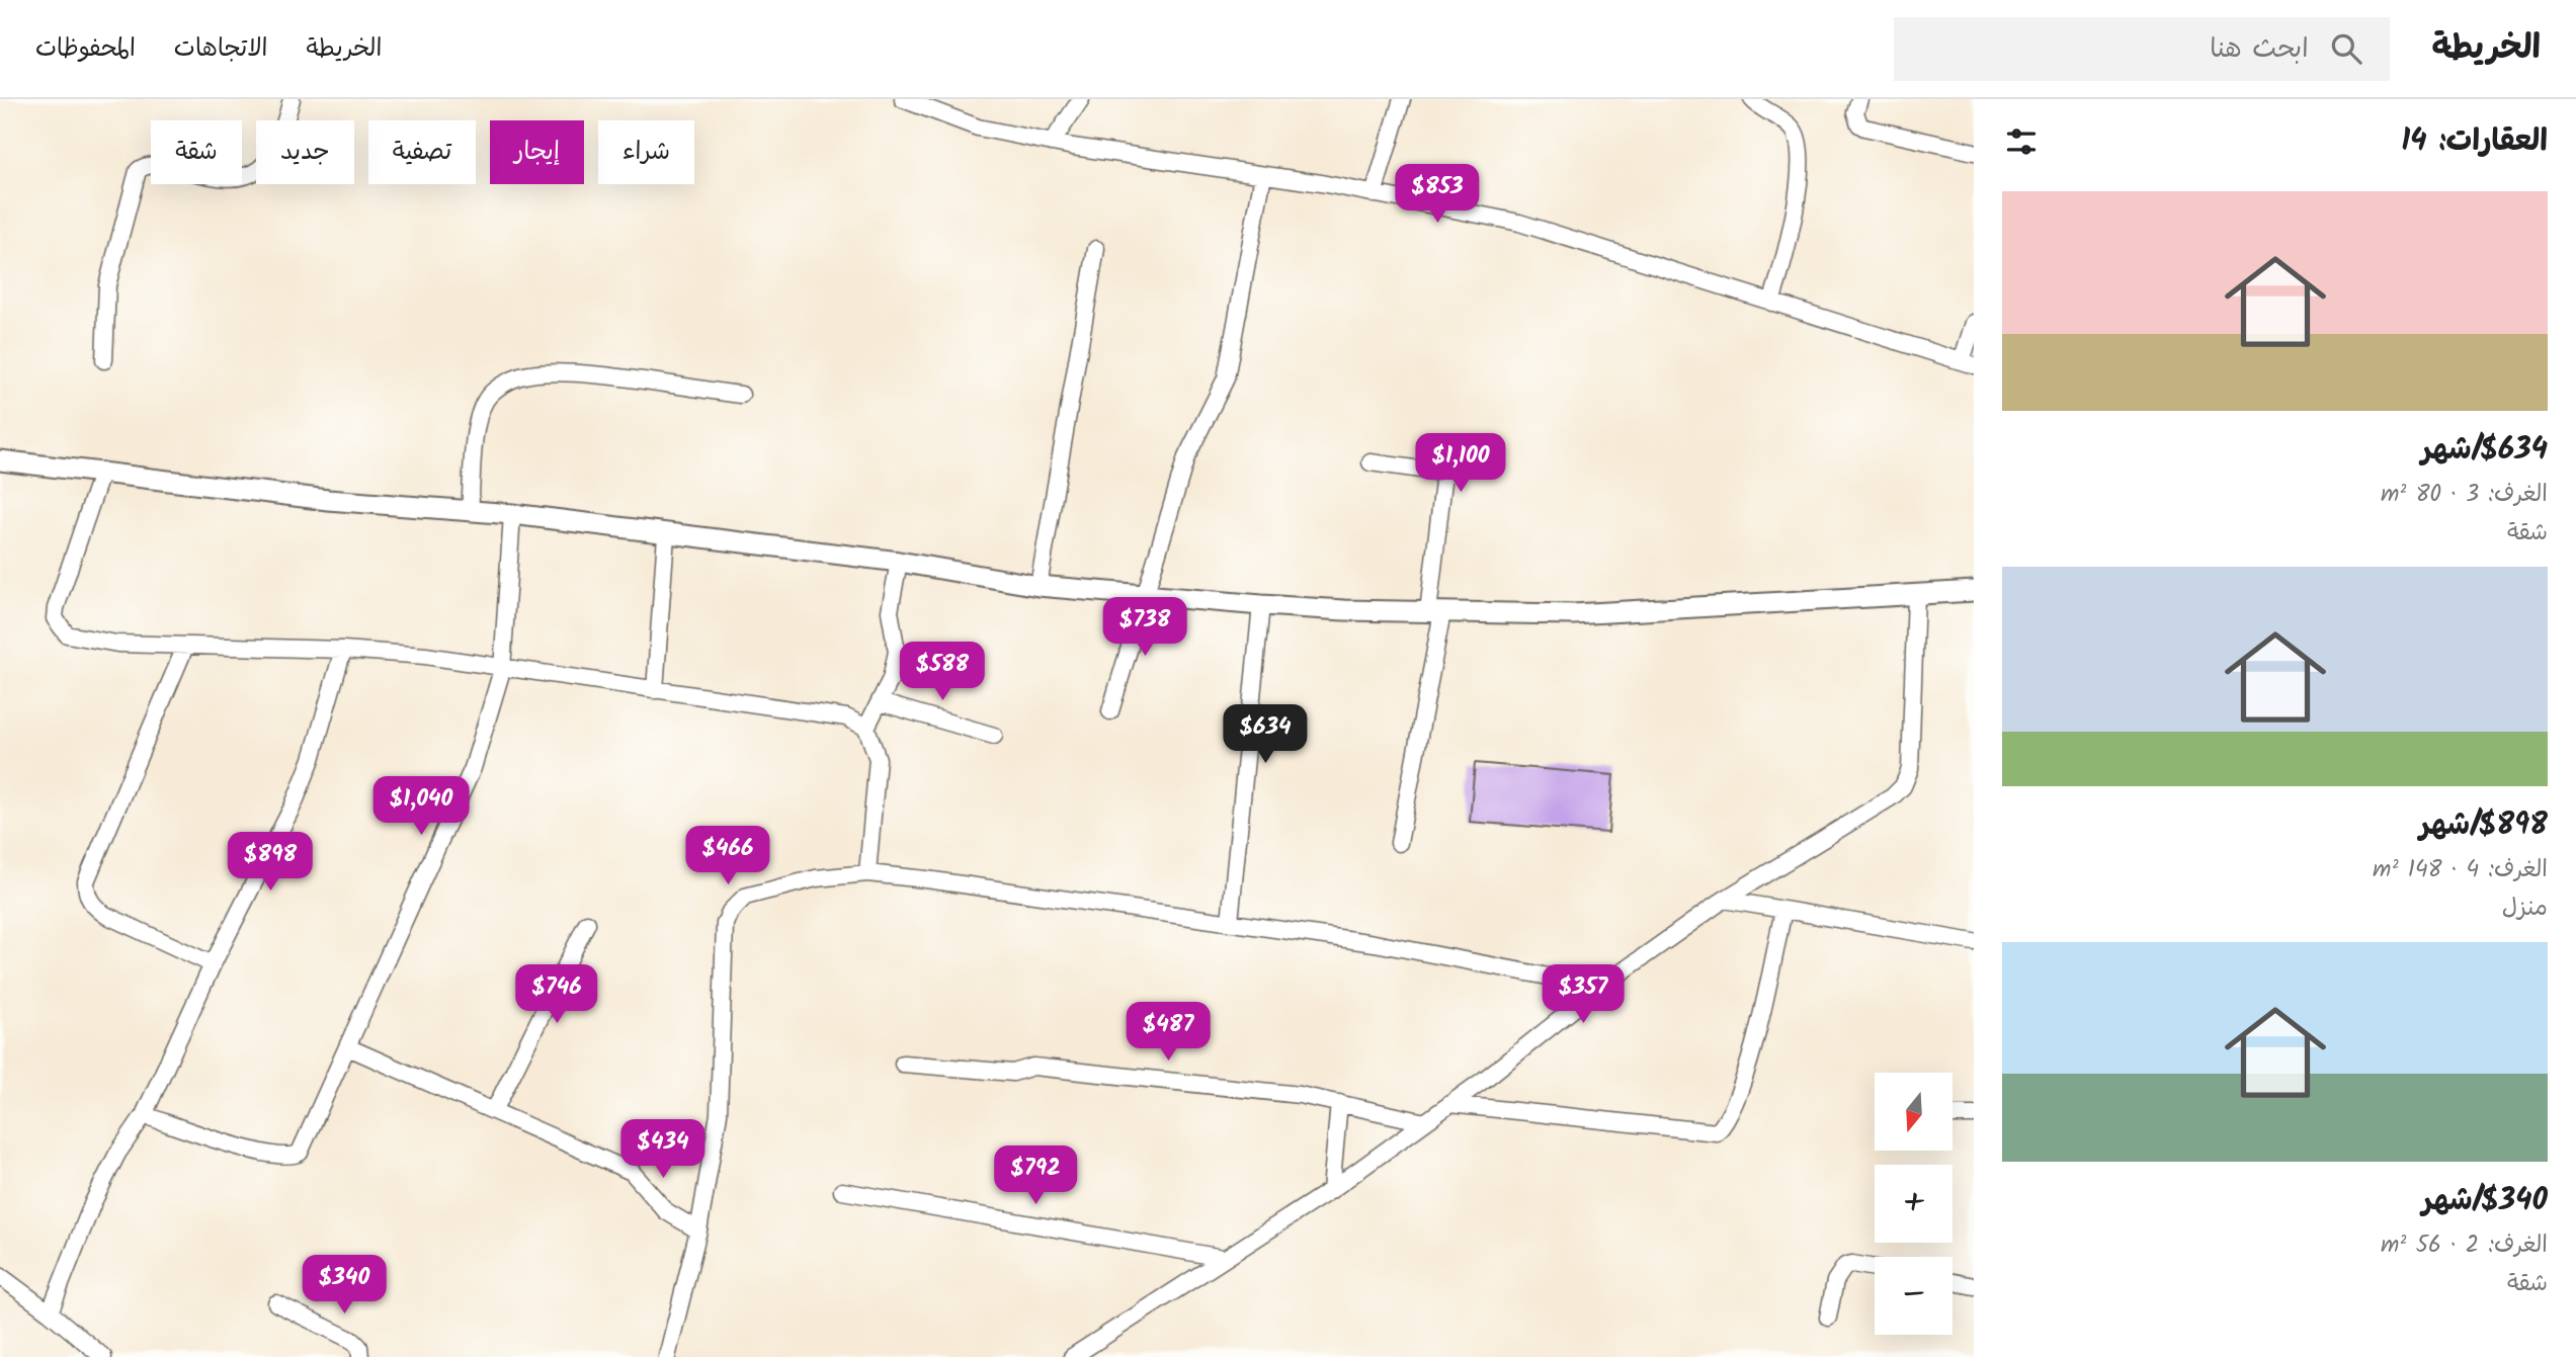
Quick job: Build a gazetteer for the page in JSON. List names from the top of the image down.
{
  "north": "bottom",
  "page": {
    "header": "الخريطة",
    "search": "ابحث هنا",
    "nav": ["الخريطة", "الاتجاهات", "المحفوظات"],
    "heading": "العقارات: 14",
    "chip": [
      "شراء",
      "إيجار",
      "تصفية",
      "جديد",
      "شقة"
    ],
    "price": [
      "$853",
      "$1,100",
      "$738",
      "$588",
      "$634",
      "$1,040",
      "$466",
      "$898",
      "$746",
      "$357",
      "$487",
      "$434",
      "$792",
      "$340"
    ],
    "list": [
      {
        "name": "$634/شهر",
        "note": "الغرف: 3 · 80 m² · شقة"
      },
      {
        "name": "$898/شهر",
        "note": "الغرف: 4 · 148 m² · منزل"
      },
      {
        "name": "$340/شهر",
        "note": "الغرف: 2 · 56 m² · شقة"
      }
    ],
    "map_buttons": ["+", "−"]
  }
}
